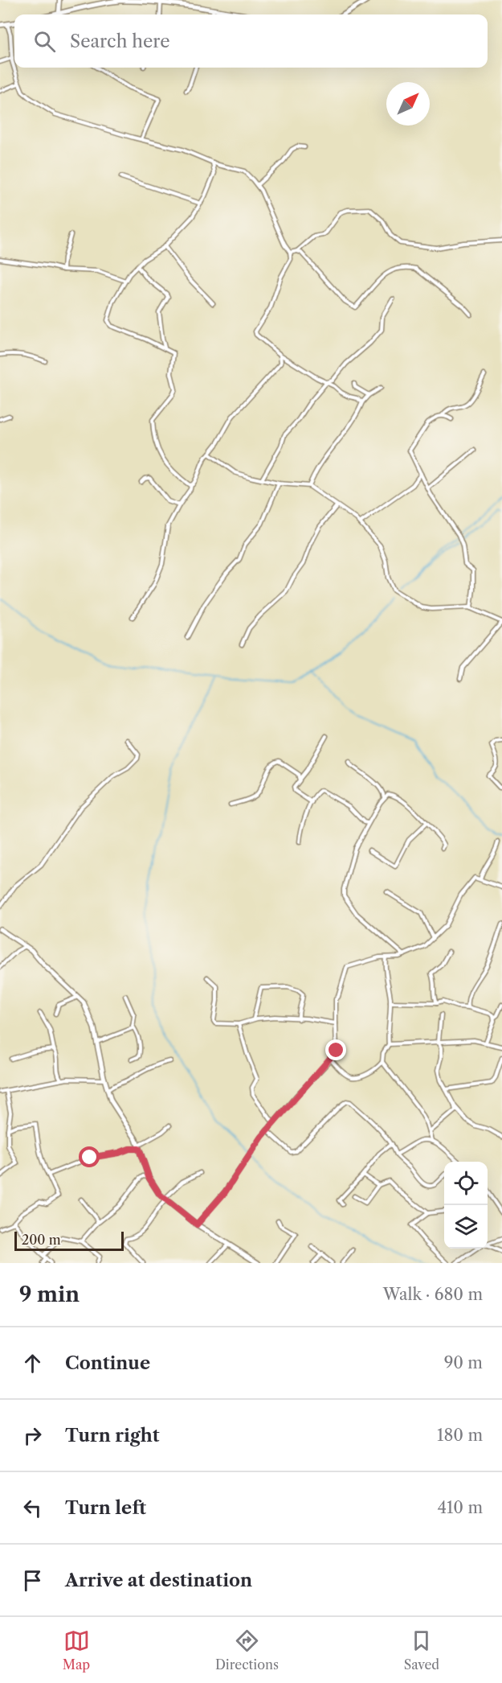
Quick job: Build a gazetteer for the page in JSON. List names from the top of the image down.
{
  "scale_bar": "200 m",
  "north": "top right",
  "page": {
    "search": "Search here",
    "scale": "200 m",
    "heading": ["9 min", "Walk · 680 m"],
    "list": [
      ["Continue", "90 m"],
      ["Turn right", "180 m"],
      ["Turn left", "410 m"],
      "Arrive at destination"
    ],
    "nav": ["Map", "Directions", "Saved"]
  }
}
